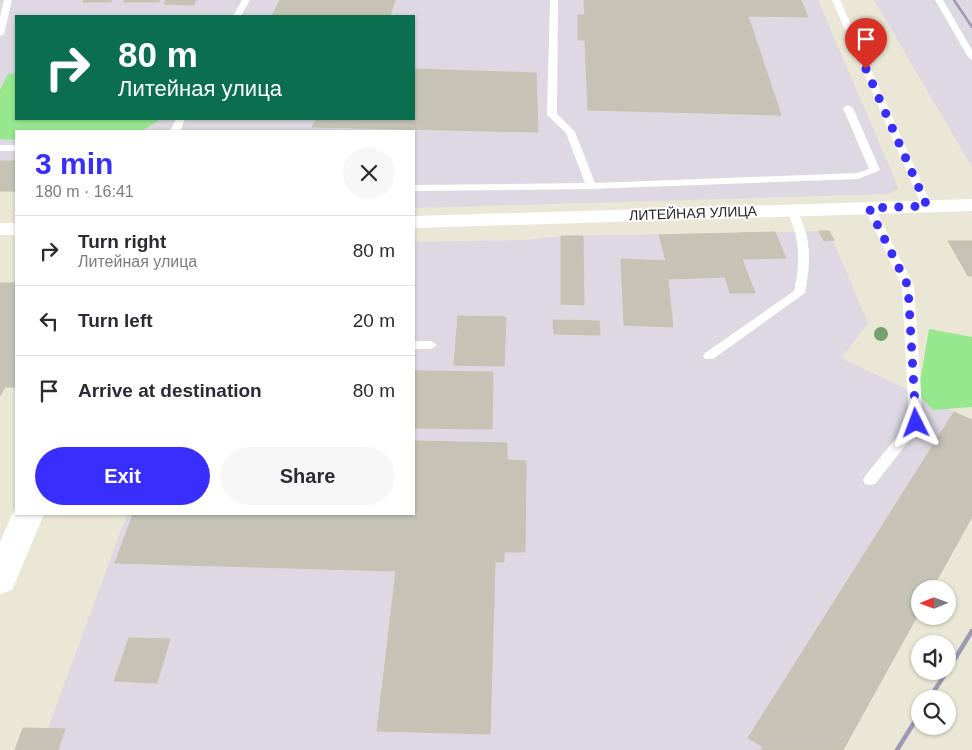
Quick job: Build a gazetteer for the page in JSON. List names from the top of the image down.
{
  "streets": {
    "street": ["ЛИТЕЙНАЯ УЛИЦА"]
  },
  "north": "left",
  "page": {
    "turn": ["80 m", "Литейная улица"],
    "heading": ["3 min", "180 m · 16:41"],
    "list": [
      {
        "name": "Turn right",
        "note": "Литейная улица",
        "value": "80 m"
      },
      {
        "name": "Turn left",
        "value": "20 m"
      },
      {
        "name": "Arrive at destination",
        "value": "80 m"
      }
    ],
    "buttons": ["Exit", "Share"]
  }
}
